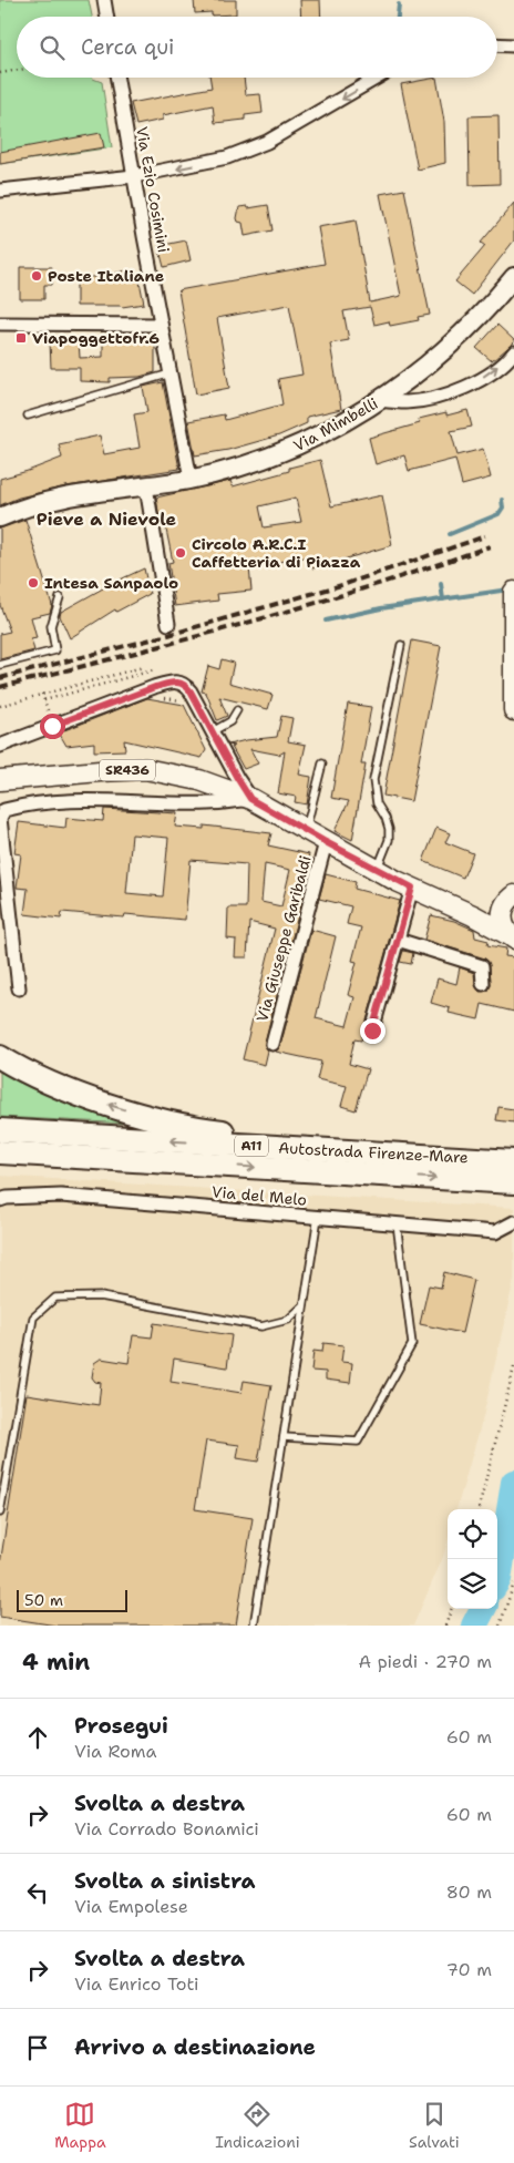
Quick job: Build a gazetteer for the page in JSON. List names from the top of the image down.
{
  "streets": {
    "highway": ["A11", "Autostrada Firenze-Mare"],
    "main road": ["Via Mimbelli", "SR436"],
    "street": ["Via Ezio Cosimini", "Via Giuseppe Garibaldi", "Via del Melo"]
  },
  "crossings": [
    ["Via Ezio Cosimini", "Via Mimbelli"],
    ["SR436", "Via Giuseppe Garibaldi"]
  ],
  "districts": ["Pieve a Nievole"],
  "places": {
    "other": ["Poste Italiane", "Circolo A.R.C.I Caffetteria di Piazza", "Intesa Sanpaolo"],
    "transit": ["Viapoggettofr.6"]
  },
  "scale_bar": "50 m",
  "page": {
    "search": "Cerca qui",
    "scale": "50 m",
    "heading": ["4 min", "A piedi · 270 m"],
    "list": [
      ["Prosegui", "Via Roma", "60 m"],
      ["Svolta a destra", "Via Corrado Bonamici", "60 m"],
      ["Svolta a sinistra", "Via Empolese", "80 m"],
      ["Svolta a destra", "Via Enrico Toti", "70 m"],
      "Arrivo a destinazione"
    ],
    "nav": ["Mappa", "Indicazioni", "Salvati"]
  }
}
